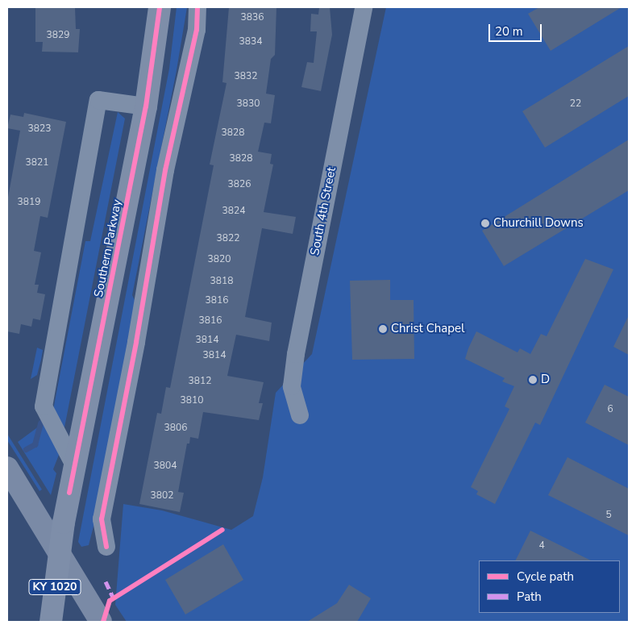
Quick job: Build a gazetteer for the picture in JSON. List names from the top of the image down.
{
  "streets": {
    "main road": ["Southern Parkway", "KY 1020"],
    "street": ["South 4th Street"]
  },
  "places": ["Churchill Downs", "Christ Chapel", "D"],
  "house_numbers": [
    "3836",
    "3829",
    "3834",
    "3832",
    "3830",
    "22",
    "3823",
    "3828",
    "3828",
    "3821",
    "3826",
    "3819",
    "3824",
    "3822",
    "3820",
    "3818",
    "3816",
    "3816",
    "3814",
    "3814",
    "3812",
    "3810",
    "6",
    "3806",
    "3804",
    "3802",
    "5",
    "4"
  ],
  "legend": ["Cycle path", "Path"],
  "scale_bar": "20 m"
}
